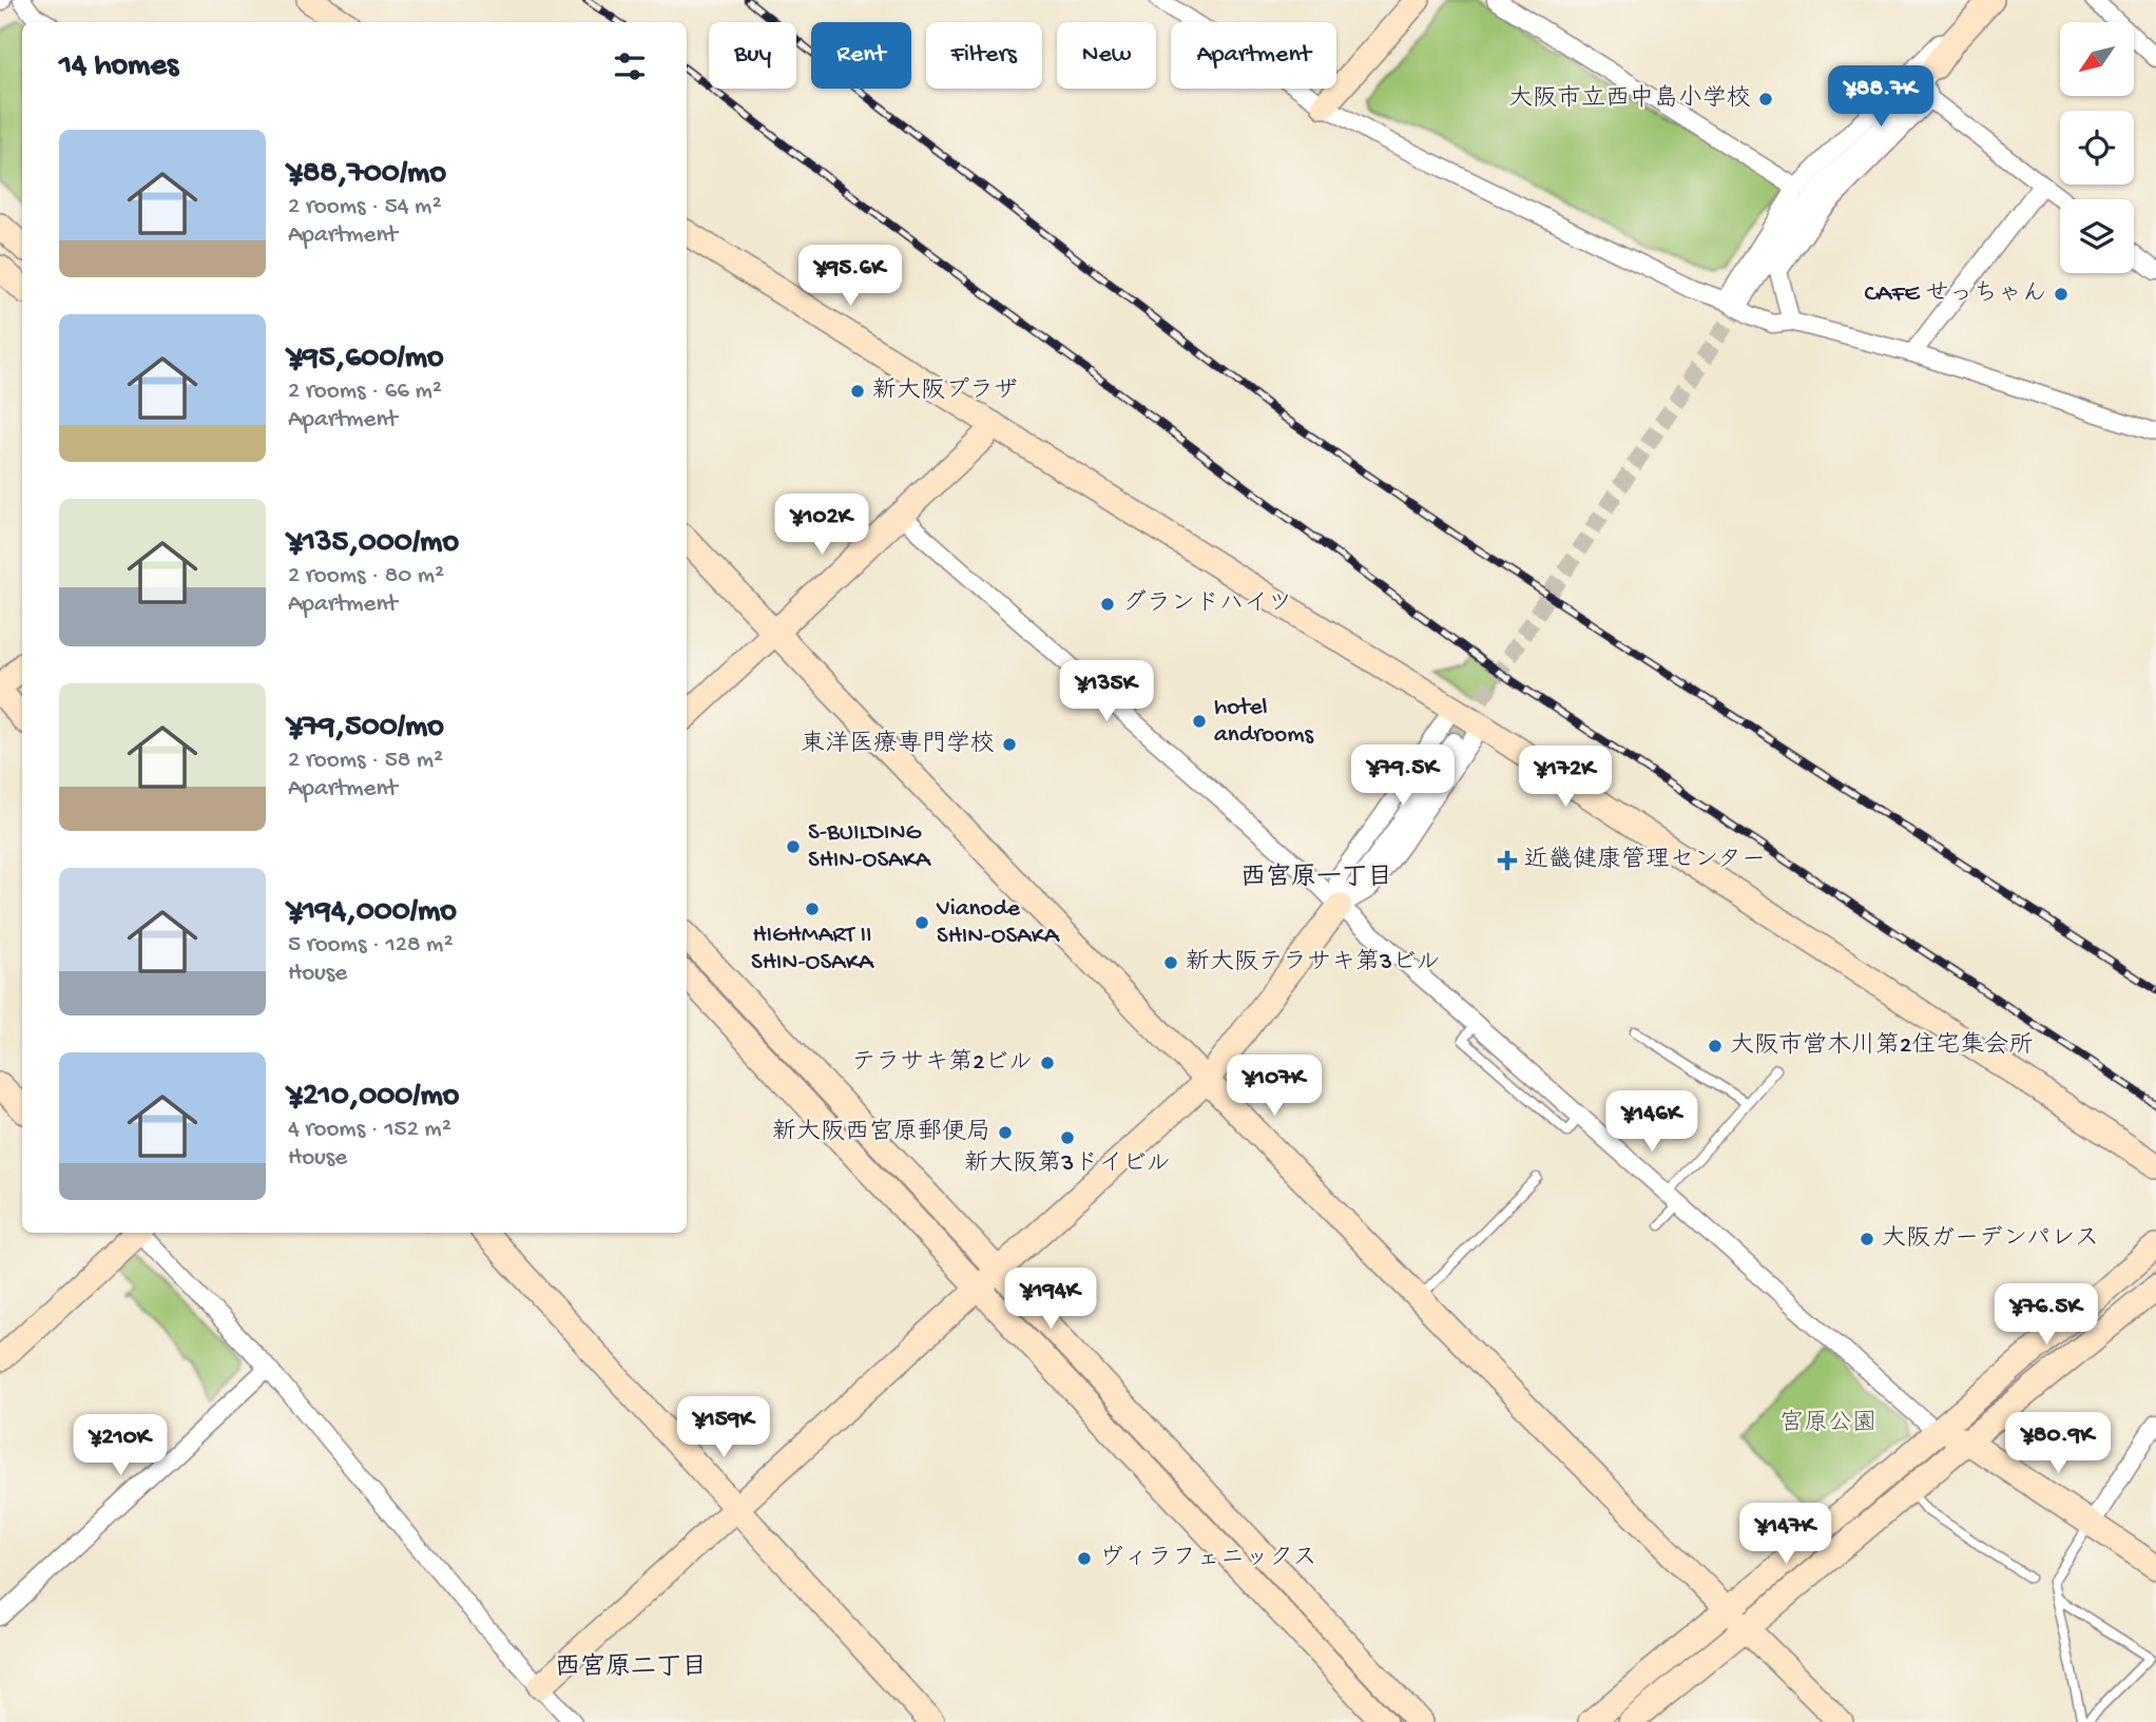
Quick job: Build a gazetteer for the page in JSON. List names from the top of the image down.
{
  "districts": ["西宮原一丁目", "西宮原二丁目"],
  "parks": ["宮原公園"],
  "places": {
    "other": [
      "大阪市立西中島小学校",
      "CAFE せっちゃん",
      "新大阪プラザ",
      "グランドハイツ",
      "hotel androoms",
      "東洋医療専門学校",
      "S-BUILDING SHIN-OSAKA",
      "HIGHMART II SHIN-OSAKA",
      "Vianode SHIN-OSAKA",
      "新大阪テラサキ第3ビル",
      "大阪市営木川第2住宅集会所",
      "テラサキ第2ビル",
      "新大阪西宮原郵便局",
      "新大阪第3ドイビル",
      "大阪ガーデンパレス",
      "ヴィラフェニックス"
    ],
    "health": ["近畿健康管理センター"]
  },
  "north": "bottom left",
  "page": {
    "chip": [
      "Buy",
      "Rent",
      "Filters",
      "New",
      "Apartment"
    ],
    "heading": "14 homes",
    "price": [
      "¥88.7K",
      "¥95.6K",
      "¥102K",
      "¥135K",
      "¥79.5K",
      "¥172K",
      "¥107K",
      "¥146K",
      "¥194K",
      "¥76.5K",
      "¥159K",
      "¥80.9K",
      "¥210K",
      "¥147K"
    ],
    "list": [
      {
        "name": "¥88,700/mo",
        "note": "2 rooms · 54 m² · Apartment"
      },
      {
        "name": "¥95,600/mo",
        "note": "2 rooms · 66 m² · Apartment"
      },
      {
        "name": "¥135,000/mo",
        "note": "2 rooms · 80 m² · Apartment"
      },
      {
        "name": "¥79,500/mo",
        "note": "2 rooms · 58 m² · Apartment"
      },
      {
        "name": "¥194,000/mo",
        "note": "5 rooms · 128 m² · House"
      },
      {
        "name": "¥210,000/mo",
        "note": "4 rooms · 152 m² · House"
      }
    ]
  }
}
